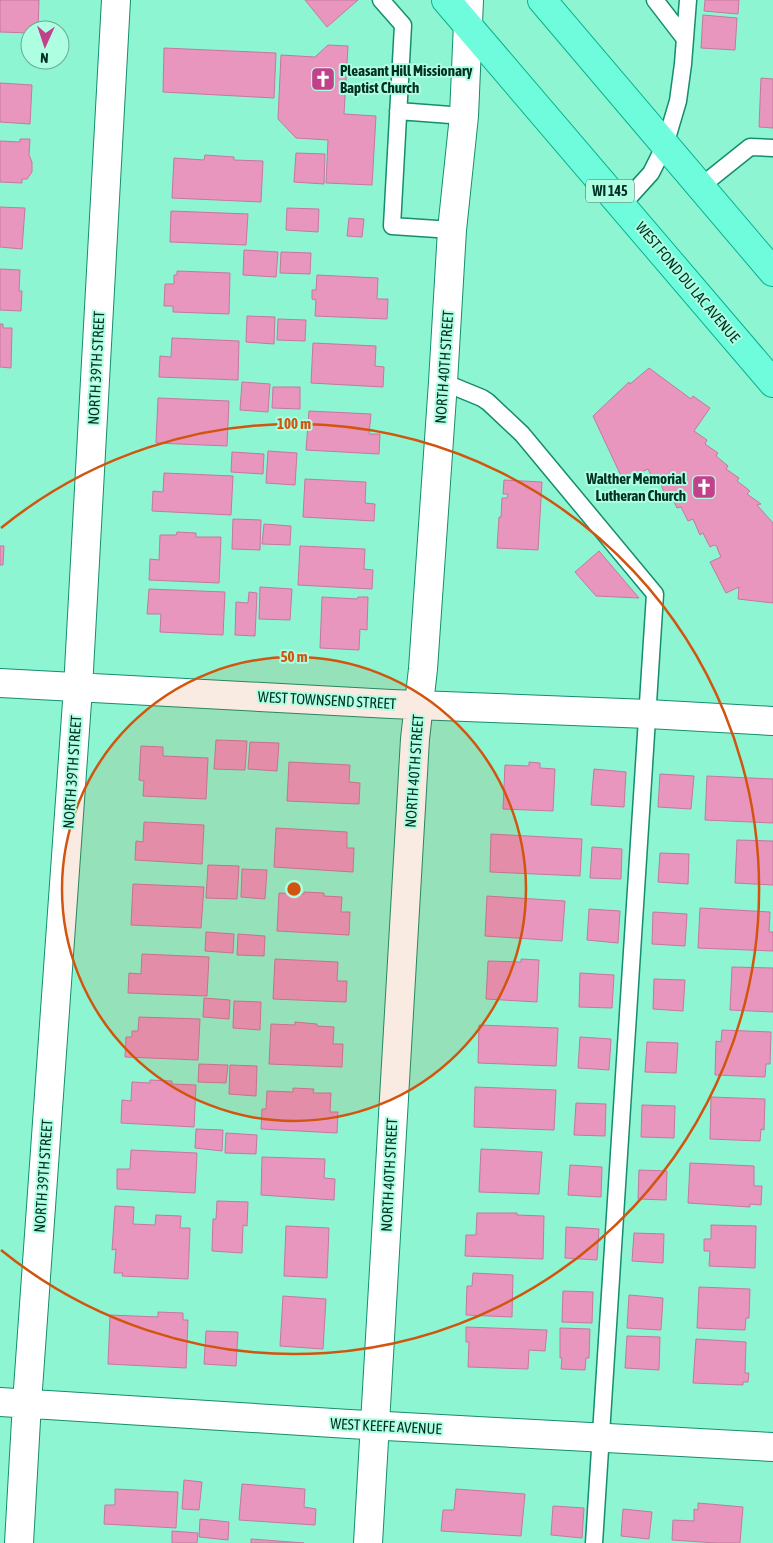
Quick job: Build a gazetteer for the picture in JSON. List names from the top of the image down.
{
  "streets": {
    "main road": ["WI 145", "WEST FOND DU LAC AVENUE"],
    "street": [
      "NORTH 40TH STREET",
      "NORTH 39TH STREET",
      "WEST TOWNSEND STREET",
      "WEST KEEFE AVENUE"
    ]
  },
  "crossings": [
    ["WEST FOND DU LAC AVENUE", "NORTH 40TH STREET"],
    ["NORTH 40TH STREET", "WEST TOWNSEND STREET"],
    ["NORTH 40TH STREET", "WEST KEEFE AVENUE"],
    ["NORTH 39TH STREET", "WEST TOWNSEND STREET"],
    ["NORTH 39TH STREET", "WEST KEEFE AVENUE"]
  ],
  "places": {
    "church": ["Pleasant Hill Missionary Baptist Church", "Walther Memorial Lutheran Church"]
  },
  "north": "bottom",
  "rings": ["100 m", "50 m"]
}
